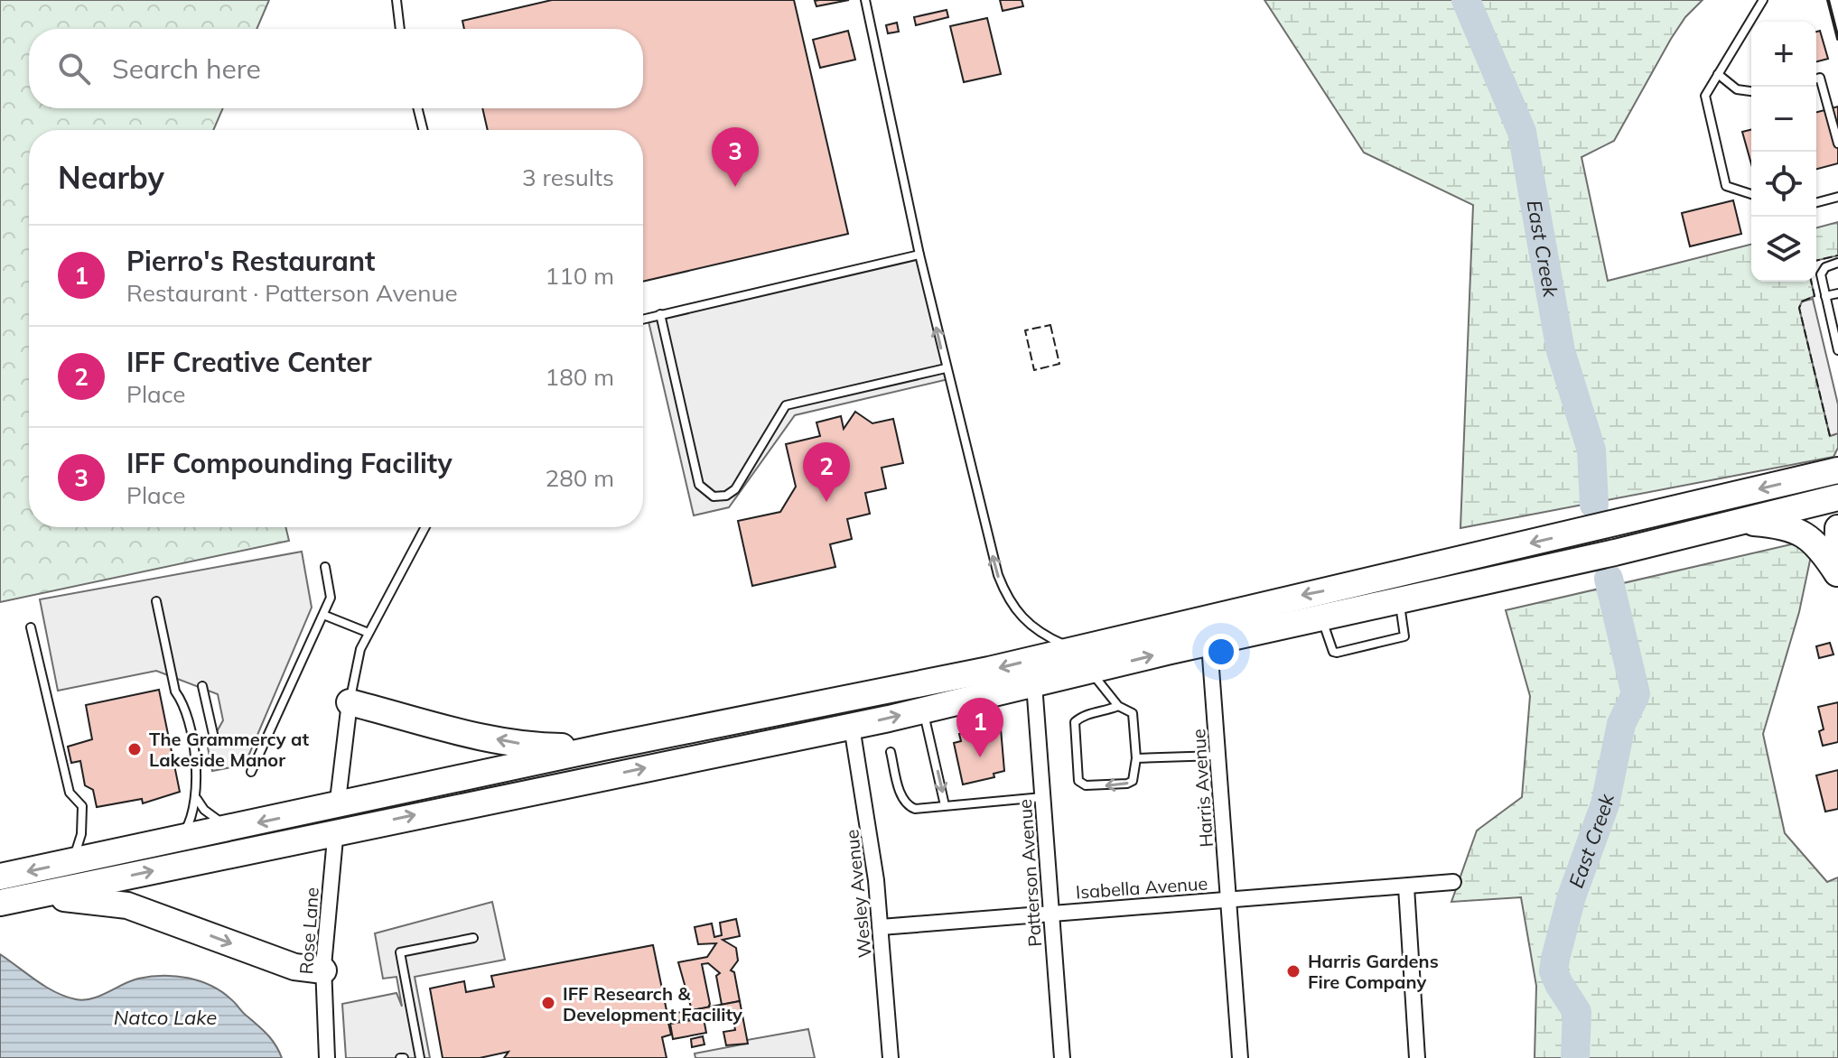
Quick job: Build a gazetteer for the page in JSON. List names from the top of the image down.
{
  "streets": {
    "street": [
      "Harris Avenue",
      "Patterson Avenue",
      "Isabella Avenue",
      "Wesley Avenue",
      "Rose Lane"
    ]
  },
  "crossings": [
    ["Harris Avenue", "Isabella Avenue"],
    ["Patterson Avenue", "Isabella Avenue"],
    ["Isabella Avenue", "Wesley Avenue"]
  ],
  "water": ["East Creek", "Natco Lake"],
  "places": ["The Grammercy at Lakeside Manor", "Harris Gardens Fire Company", "IFF Research & Development Facility"],
  "page": {
    "map_buttons": ["+", "−"],
    "search": "Search here",
    "pins": ["3", "2", "1"],
    "heading": ["Nearby", "3 results"],
    "list": [
      {
        "mark": "1",
        "name": "Pierro's Restaurant",
        "note": "Restaurant · Patterson Avenue",
        "value": "110 m"
      },
      {
        "mark": "2",
        "name": "IFF Creative Center",
        "note": "Place",
        "value": "180 m"
      },
      {
        "mark": "3",
        "name": "IFF Compounding Facility",
        "note": "Place",
        "value": "280 m"
      }
    ]
  }
}
